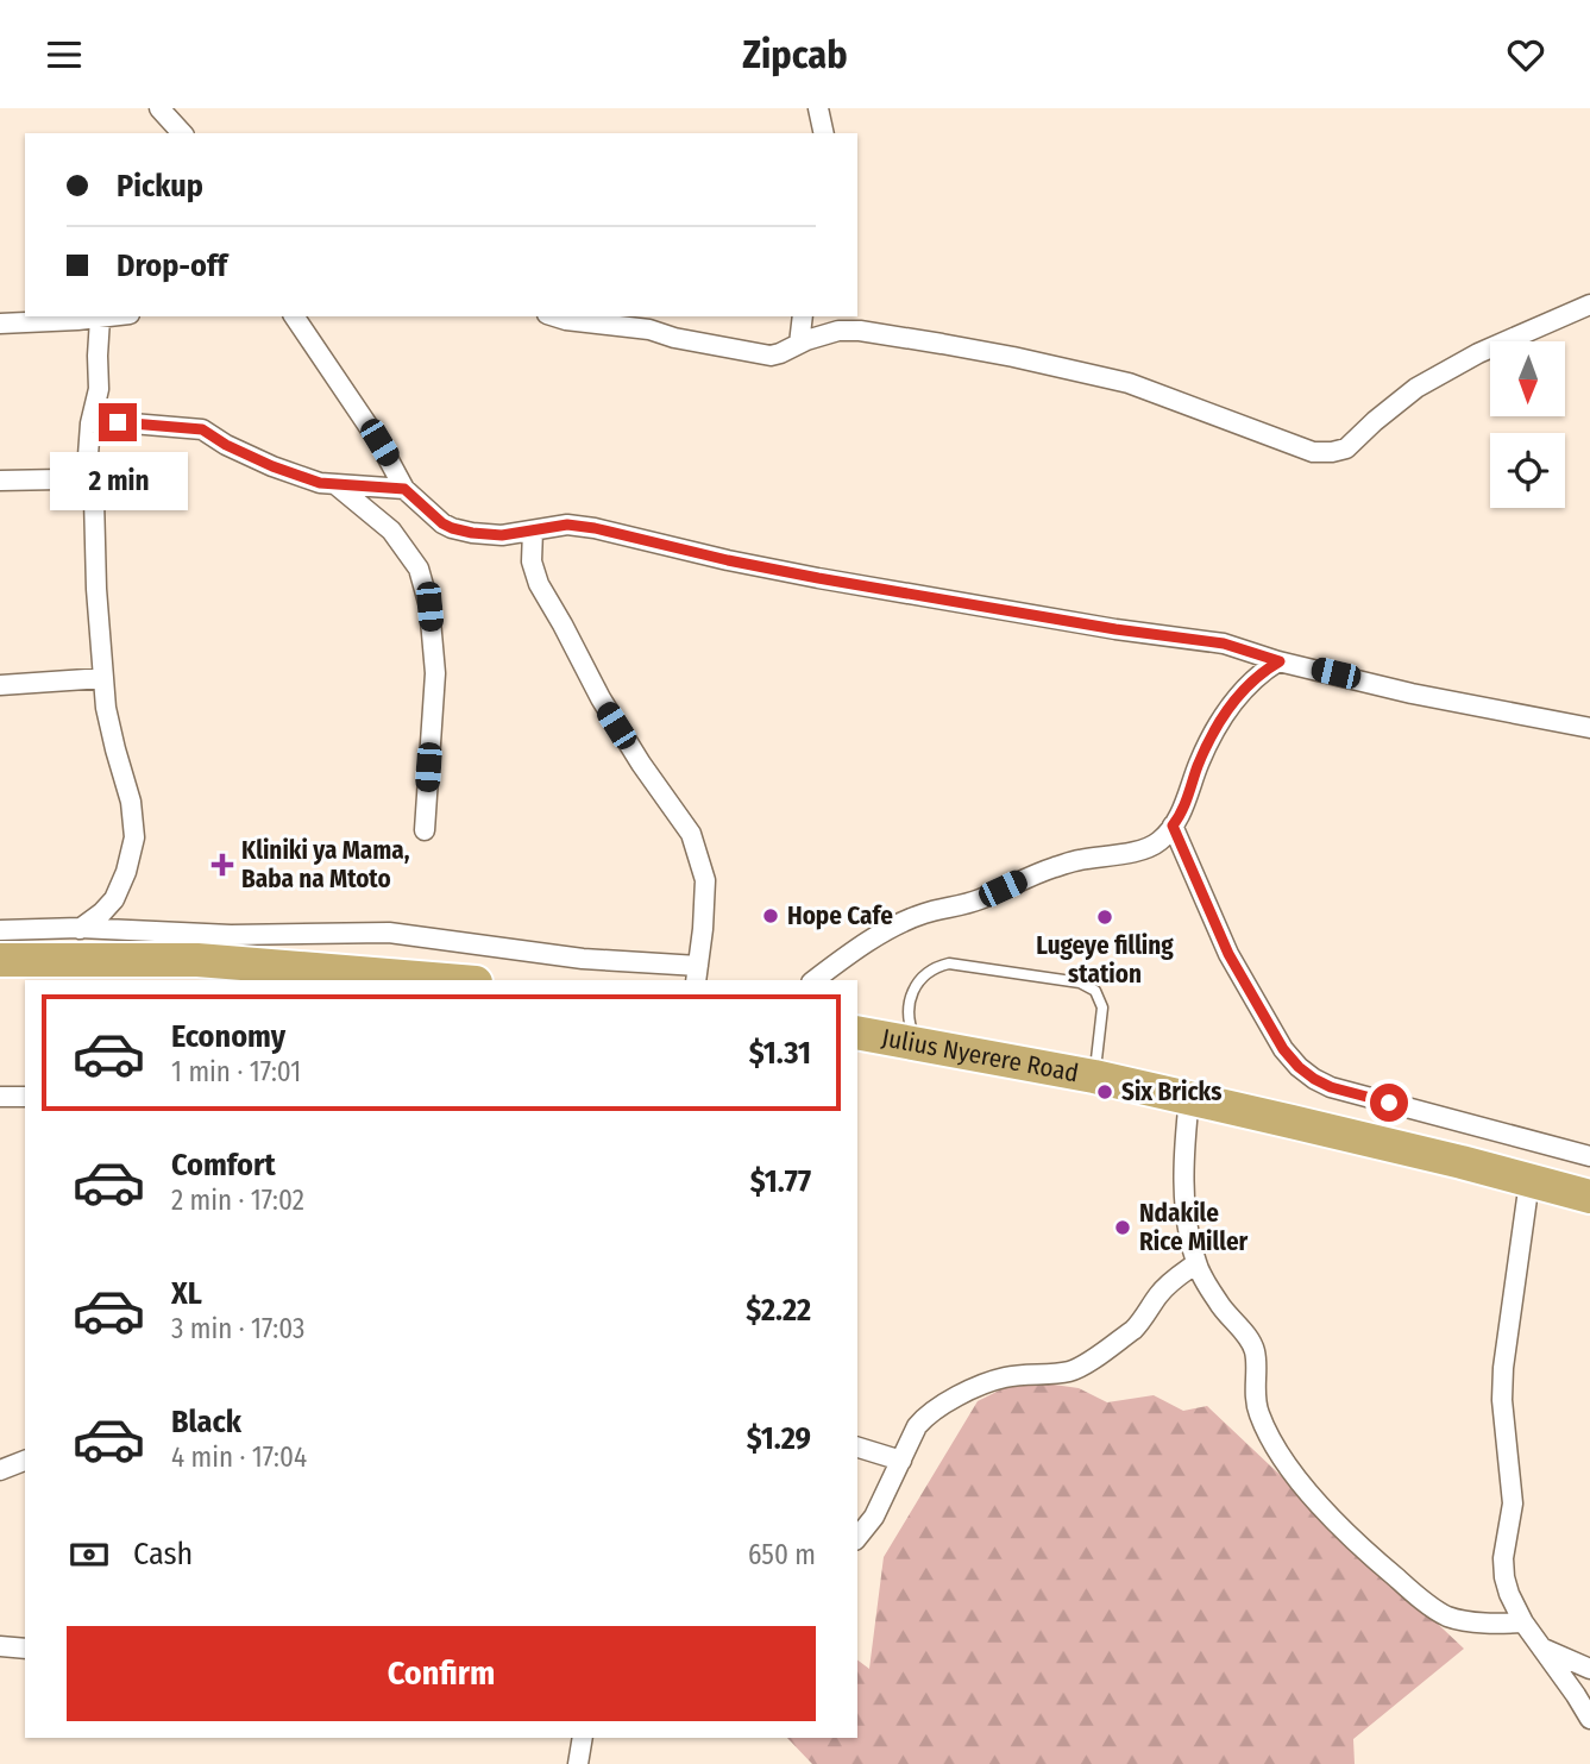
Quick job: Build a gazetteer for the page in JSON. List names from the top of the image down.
{
  "streets": {
    "highway": ["Julius Nyerere Road"]
  },
  "places": {
    "health": ["Kliniki ya Mama, Baba na Mtoto"],
    "other": [
      "Hope Cafe",
      "Lugeye filling station",
      "Six Bricks",
      "Ndakile Rice Miller"
    ]
  },
  "north": "bottom",
  "page": {
    "header": "Zipcab",
    "banner": ["Pickup", "Drop-off"],
    "bubble": "2 min",
    "list": [
      {
        "name": "Economy",
        "note": "1 min · 17:01",
        "value": "$1.31"
      },
      {
        "name": "Comfort",
        "note": "2 min · 17:02",
        "value": "$1.77"
      },
      {
        "name": "XL",
        "note": "3 min · 17:03",
        "value": "$2.22"
      },
      {
        "name": "Black",
        "note": "4 min · 17:04",
        "value": "$1.29"
      }
    ],
    "pay": ["Cash", "650 m"],
    "buttons": "Confirm"
  }
}
